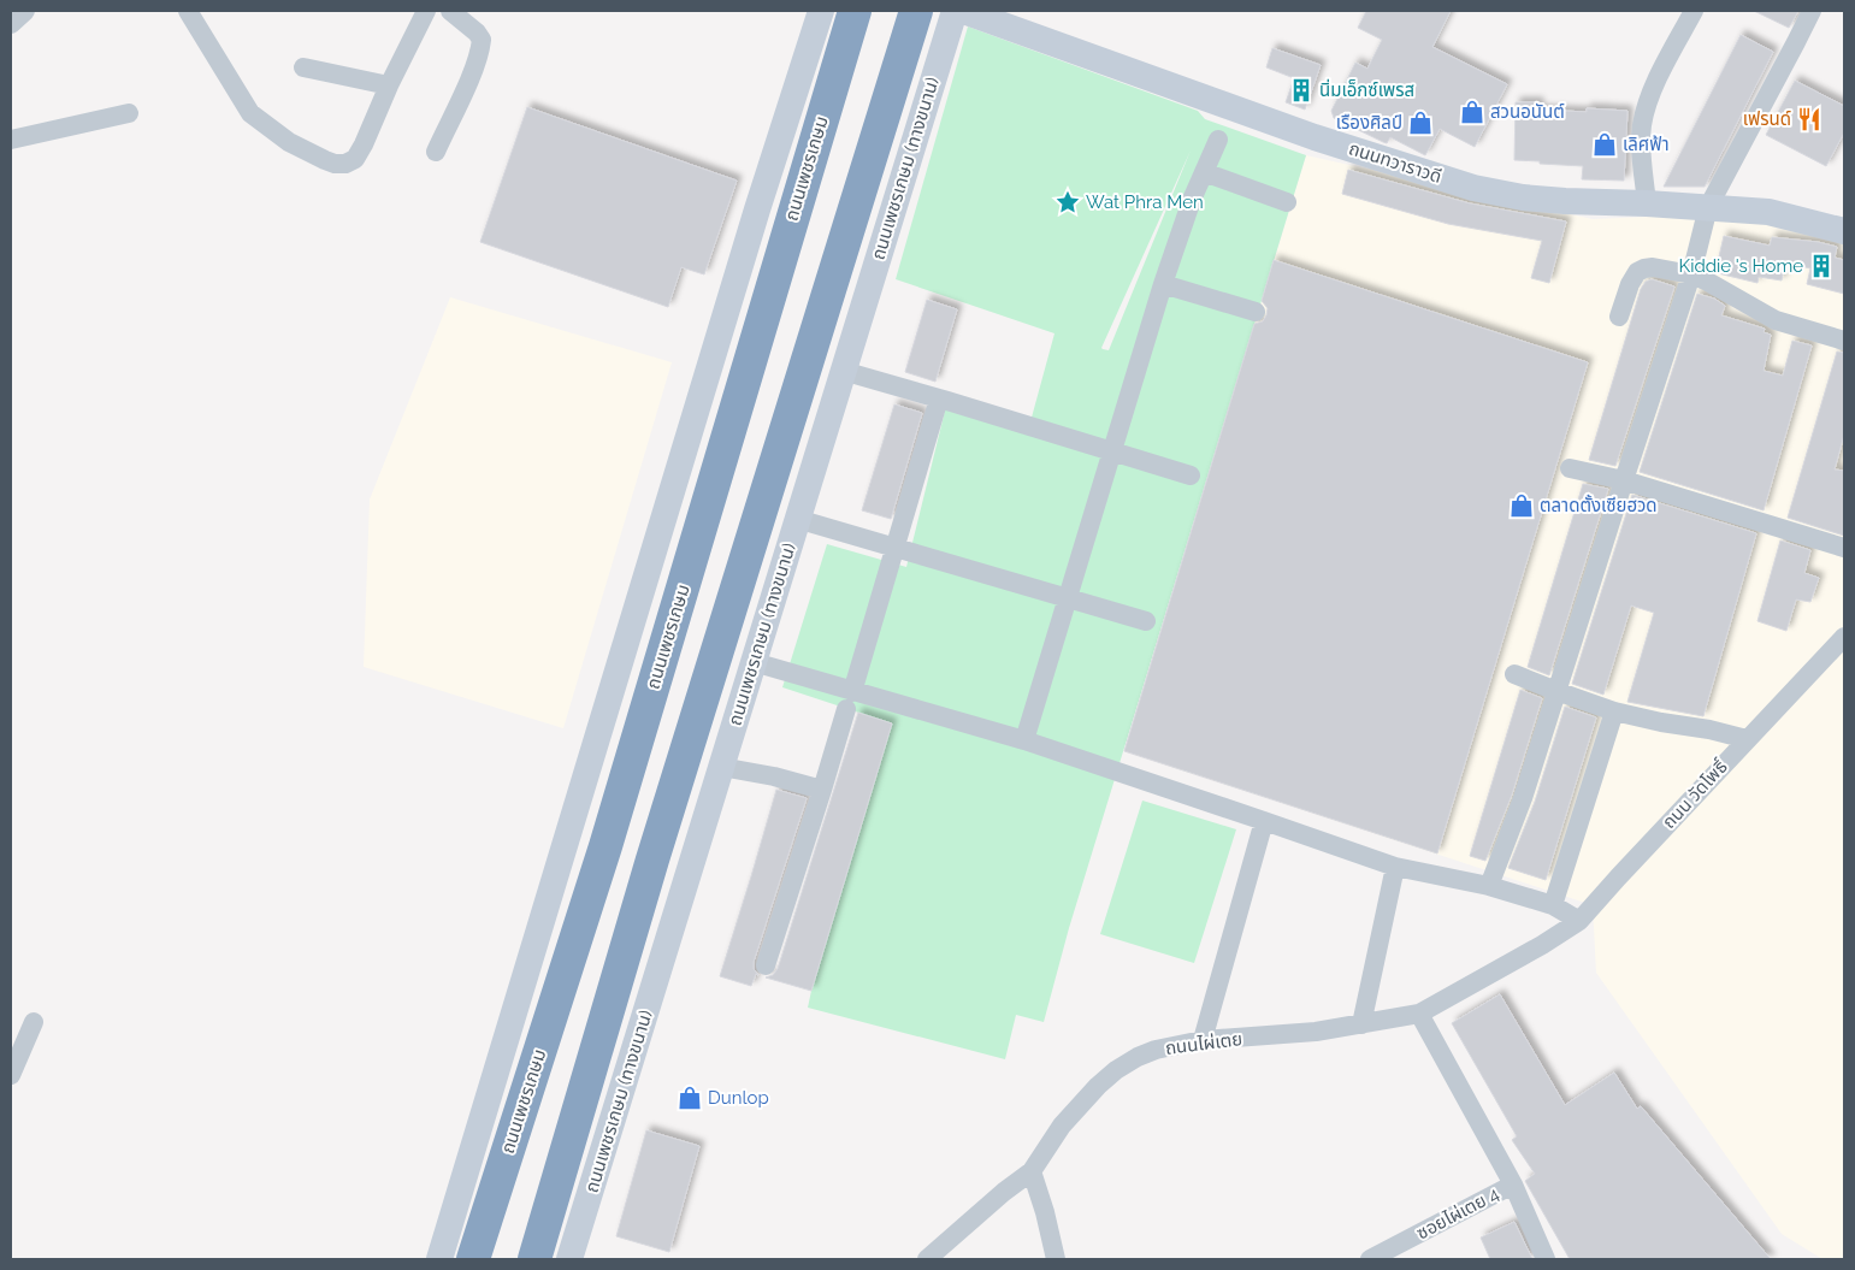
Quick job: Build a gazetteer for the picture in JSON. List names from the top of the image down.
{
  "streets": {
    "highway": ["ถนนเพชรเกษม"],
    "main road": ["ถนนทวาราวดี", "ถนนเพชรเกษม (ทางขนาน)"],
    "street": ["ถนน วัดโพธิ์", "ถนนไผ่เตย", "ซอยไผ่เตย 4"]
  },
  "crossings": [
    ["ถนน วัดโพธิ์", "ถนนไผ่เตย"]
  ],
  "places": {
    "building": ["นิ่มเอ็กซ์เพรส", "Kiddie 's Home"],
    "shop": [
      "สวนอนันต์",
      "เรืองศิลป์",
      "เลิศฟ้า",
      "ตลาดตั้งเซียฮวด",
      "Dunlop"
    ],
    "restaurant": ["เฟรนด์"],
    "place": ["Wat Phra Men"]
  }
}
